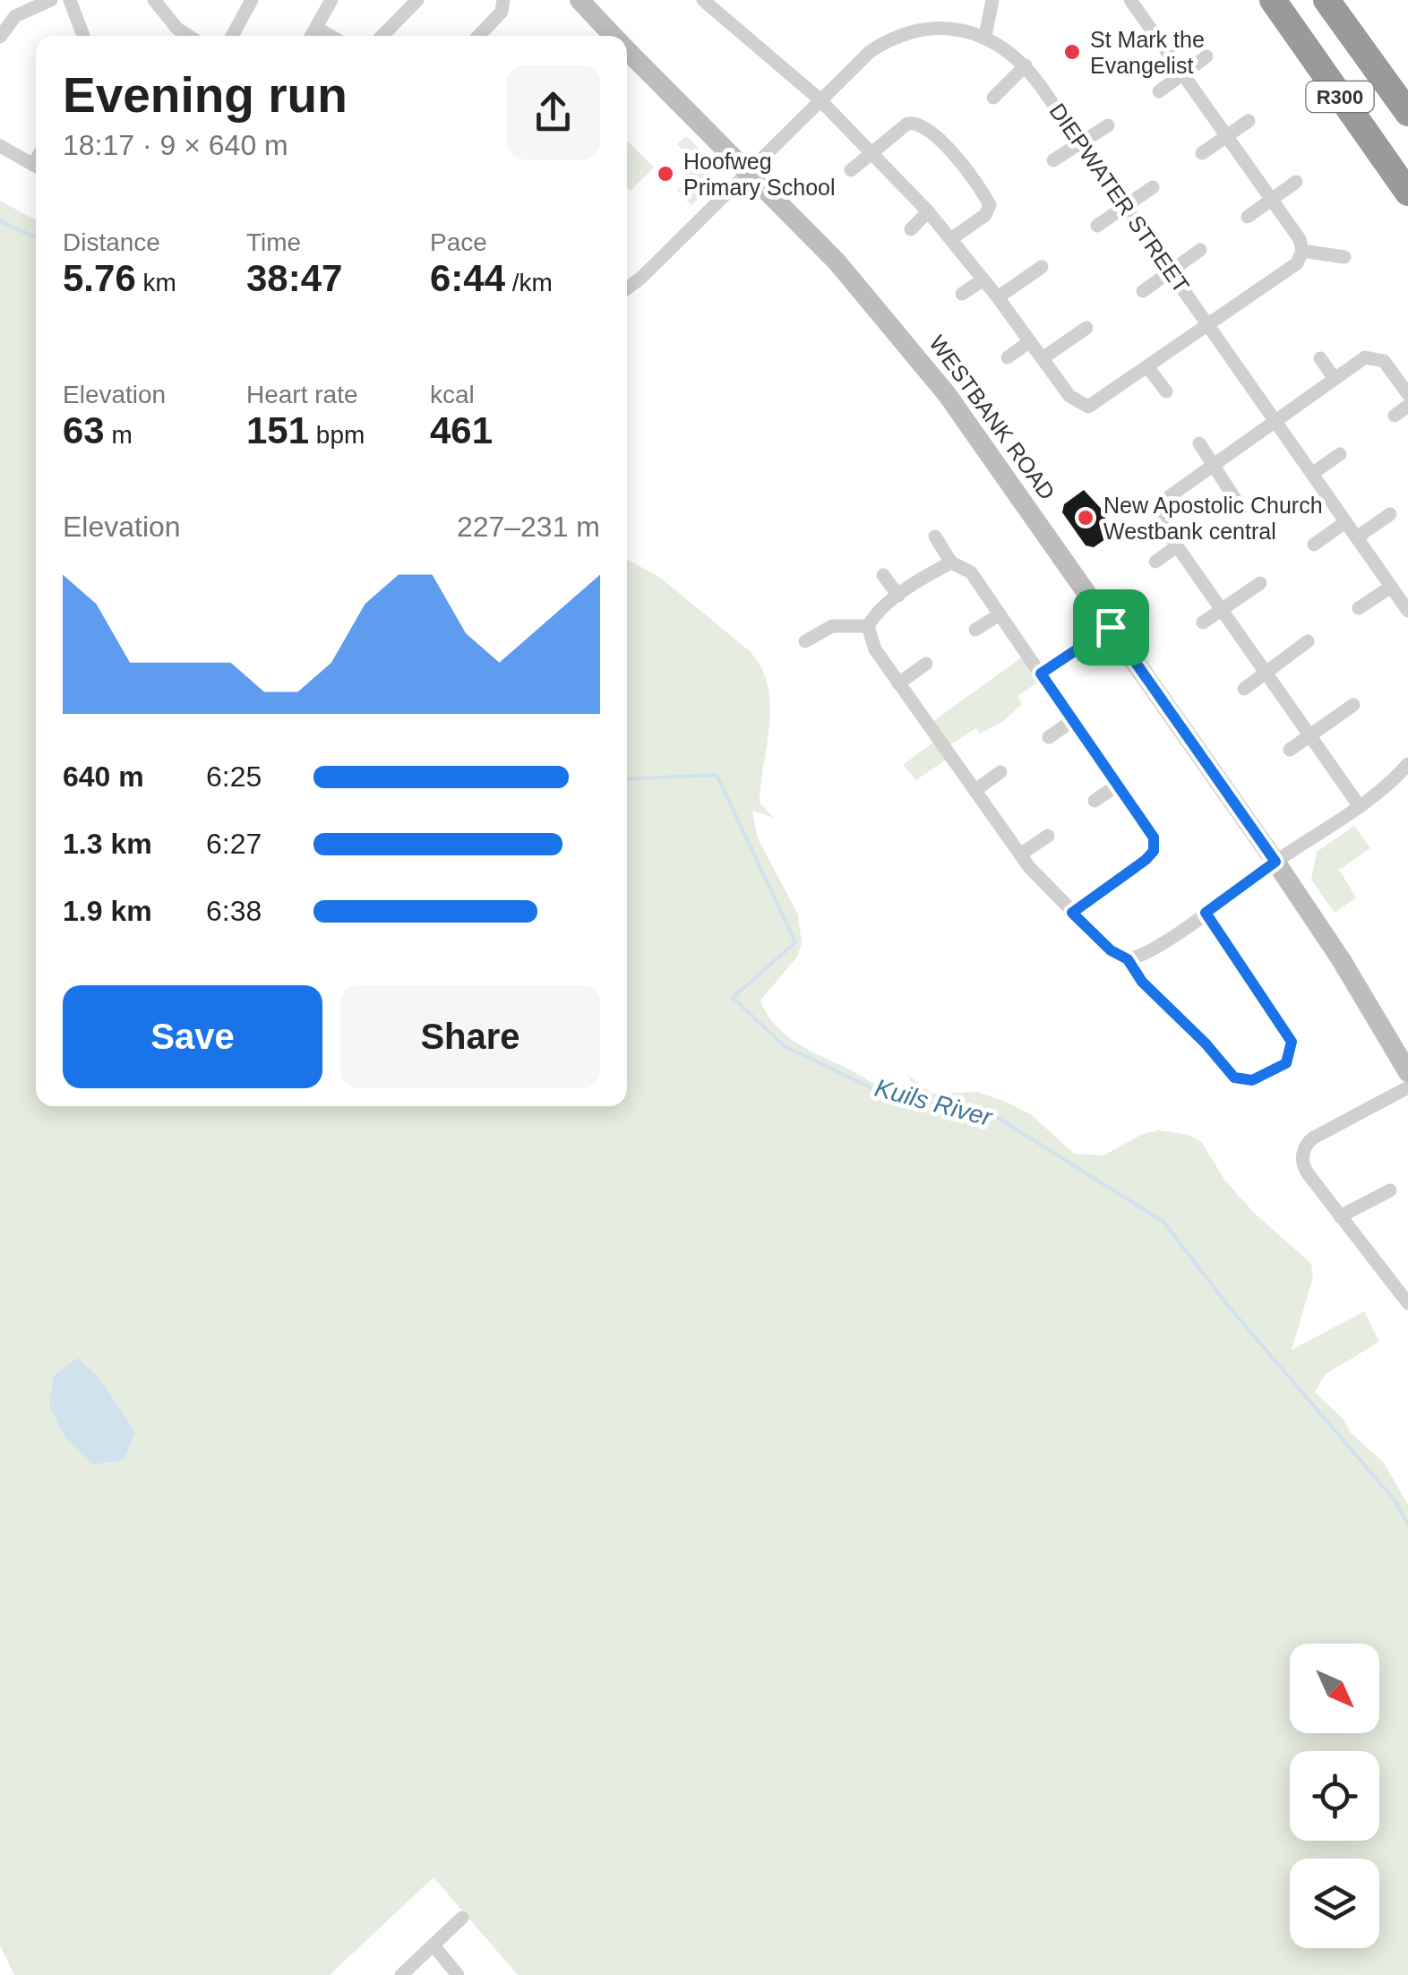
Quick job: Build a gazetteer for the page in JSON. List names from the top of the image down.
{
  "streets": {
    "highway": ["R300"],
    "street": ["DIEPWATER STREET", "WESTBANK ROAD"]
  },
  "crossings": [
    ["DIEPWATER STREET", "WESTBANK ROAD"]
  ],
  "water": ["Kuils River"],
  "places": ["St Mark the Evangelist", "Hoofweg Primary School", "New Apostolic Church Westbank central"],
  "north": "bottom right",
  "page": {
    "heading": ["Evening run", "18:17 · 9 × 640 m"],
    "stats": [
      ["Distance", "5.76 km"],
      ["Time", "38:47"],
      ["Pace", "6:44 /km"],
      ["Elevation", "63 m"],
      ["Heart rate", "151 bpm"],
      ["kcal", "461"]
    ],
    "chart": ["Elevation", "227–231 m"],
    "list": [
      {
        "name": "640 m",
        "note": "6:25"
      },
      {
        "name": "1.3 km",
        "note": "6:27"
      },
      {
        "name": "1.9 km",
        "note": "6:38"
      }
    ],
    "buttons": ["Save", "Share"]
  }
}
